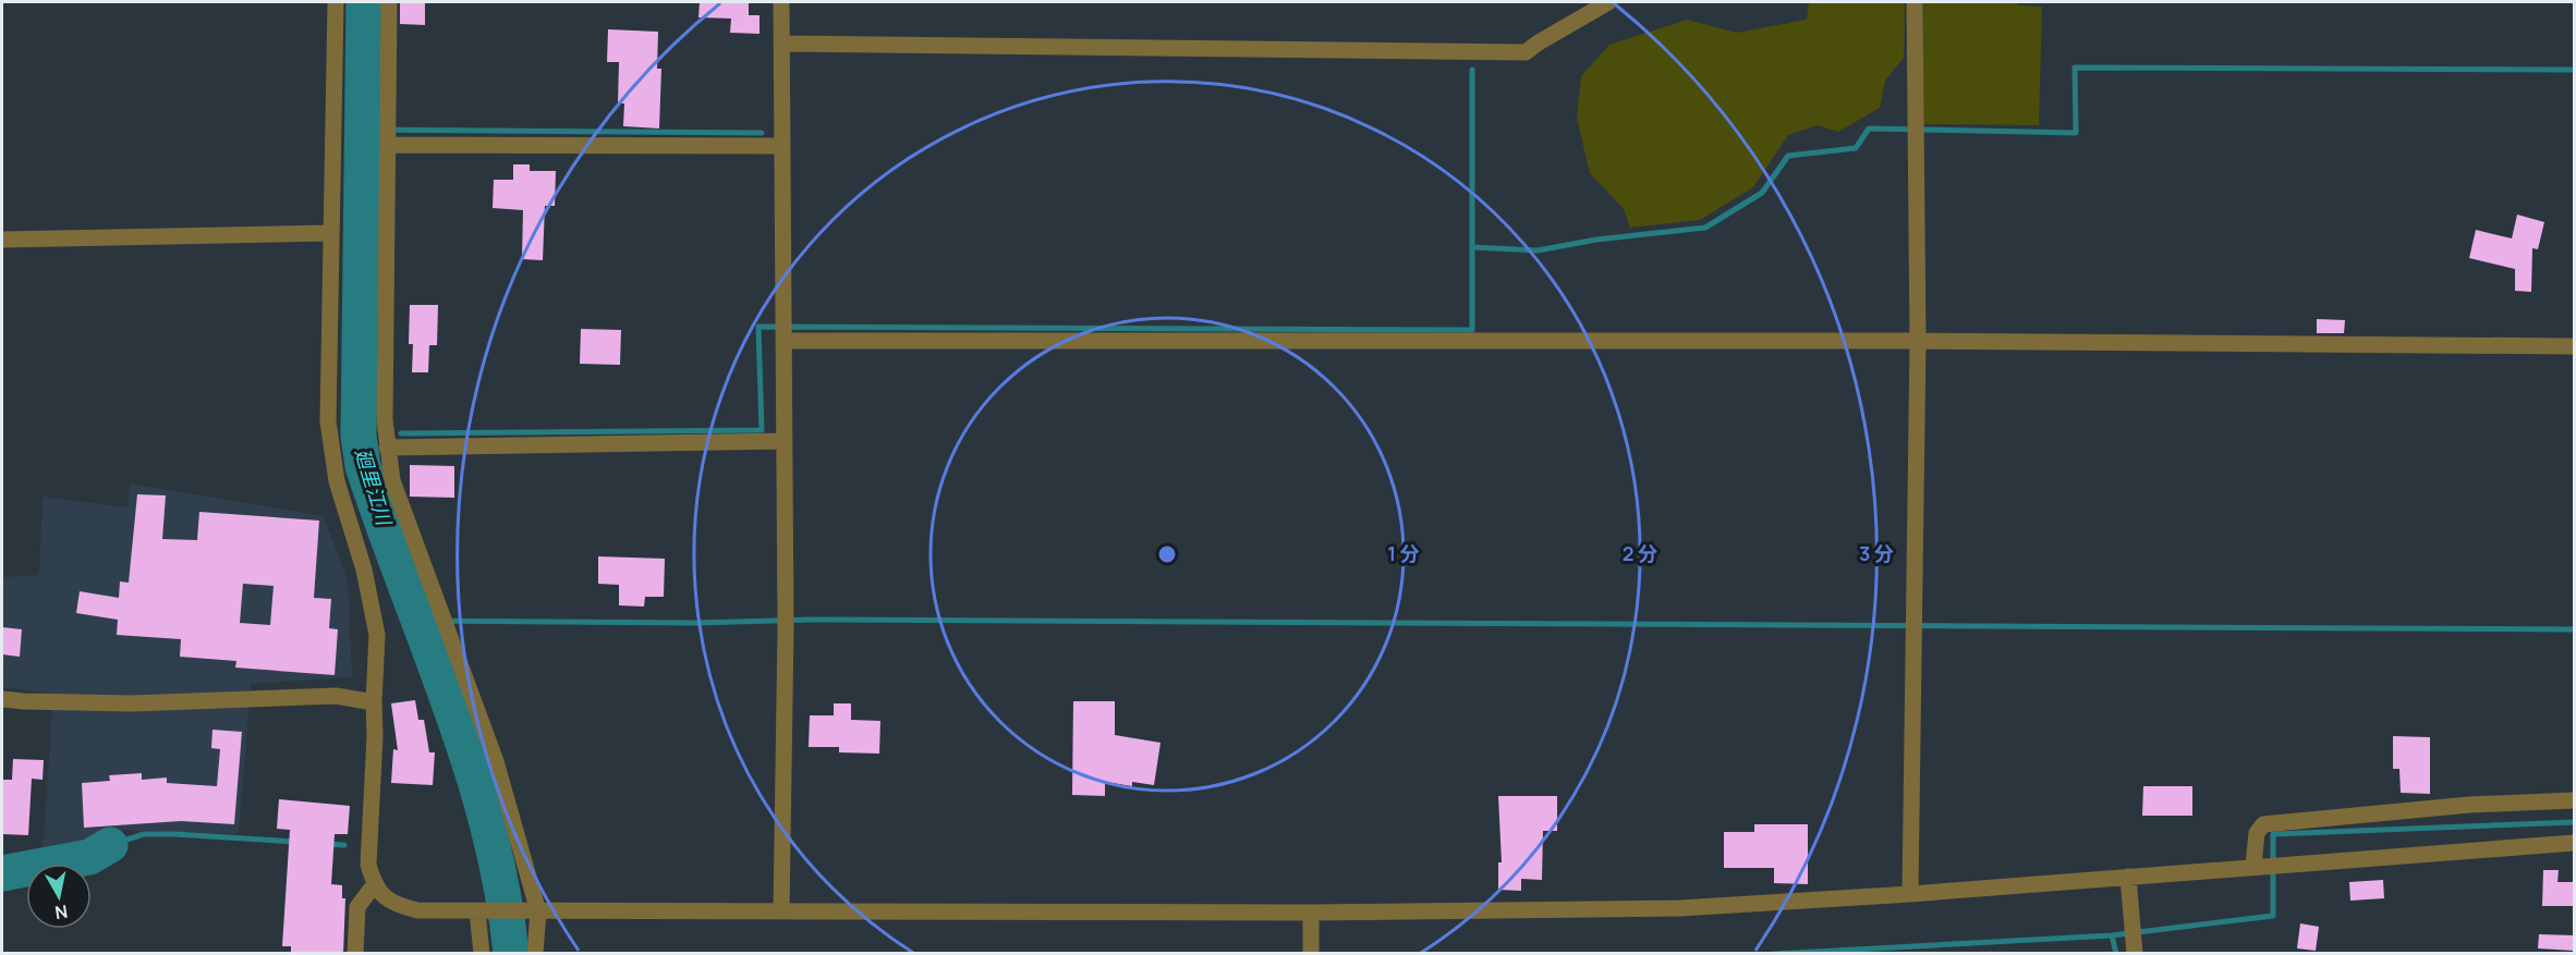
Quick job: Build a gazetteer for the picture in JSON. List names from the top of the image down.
{
  "water": ["廻里江川"],
  "north": "bottom",
  "rings": ["1 分", "2 分", "3 分"]
}
